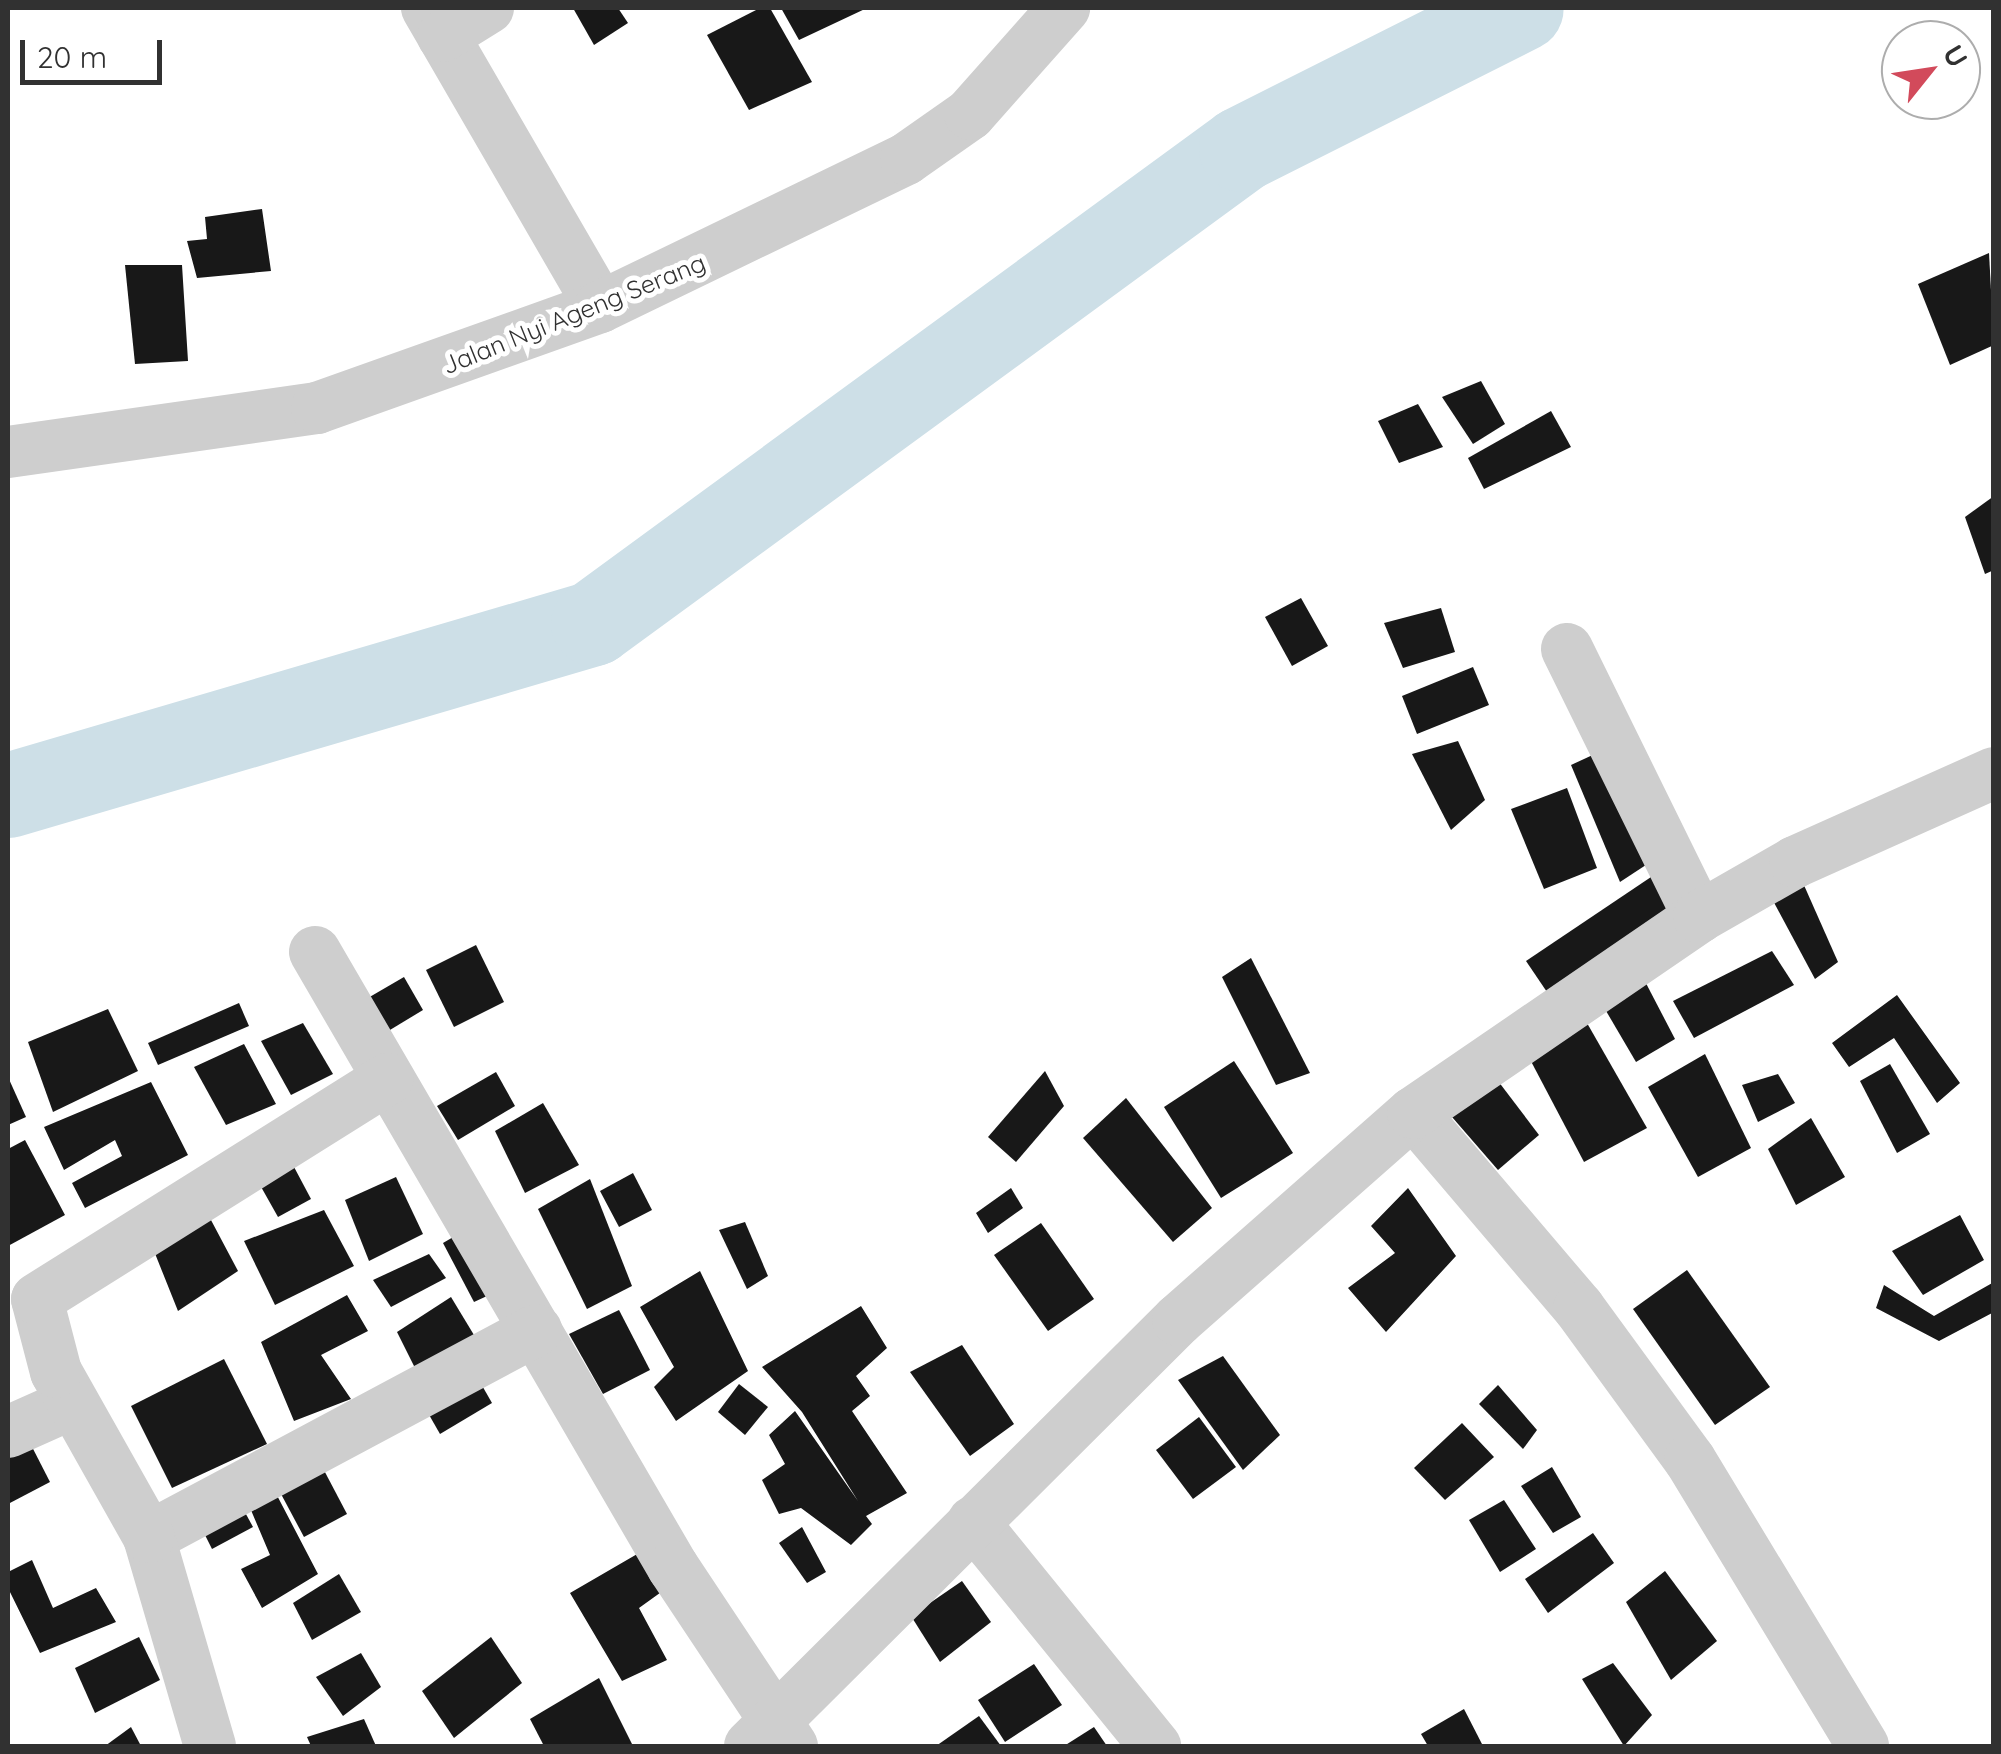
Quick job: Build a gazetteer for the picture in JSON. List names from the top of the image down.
{
  "streets": {
    "street": ["Jalan Nyi Ageng Serang"]
  },
  "scale_bar": "20 m",
  "north": "top right"
}
